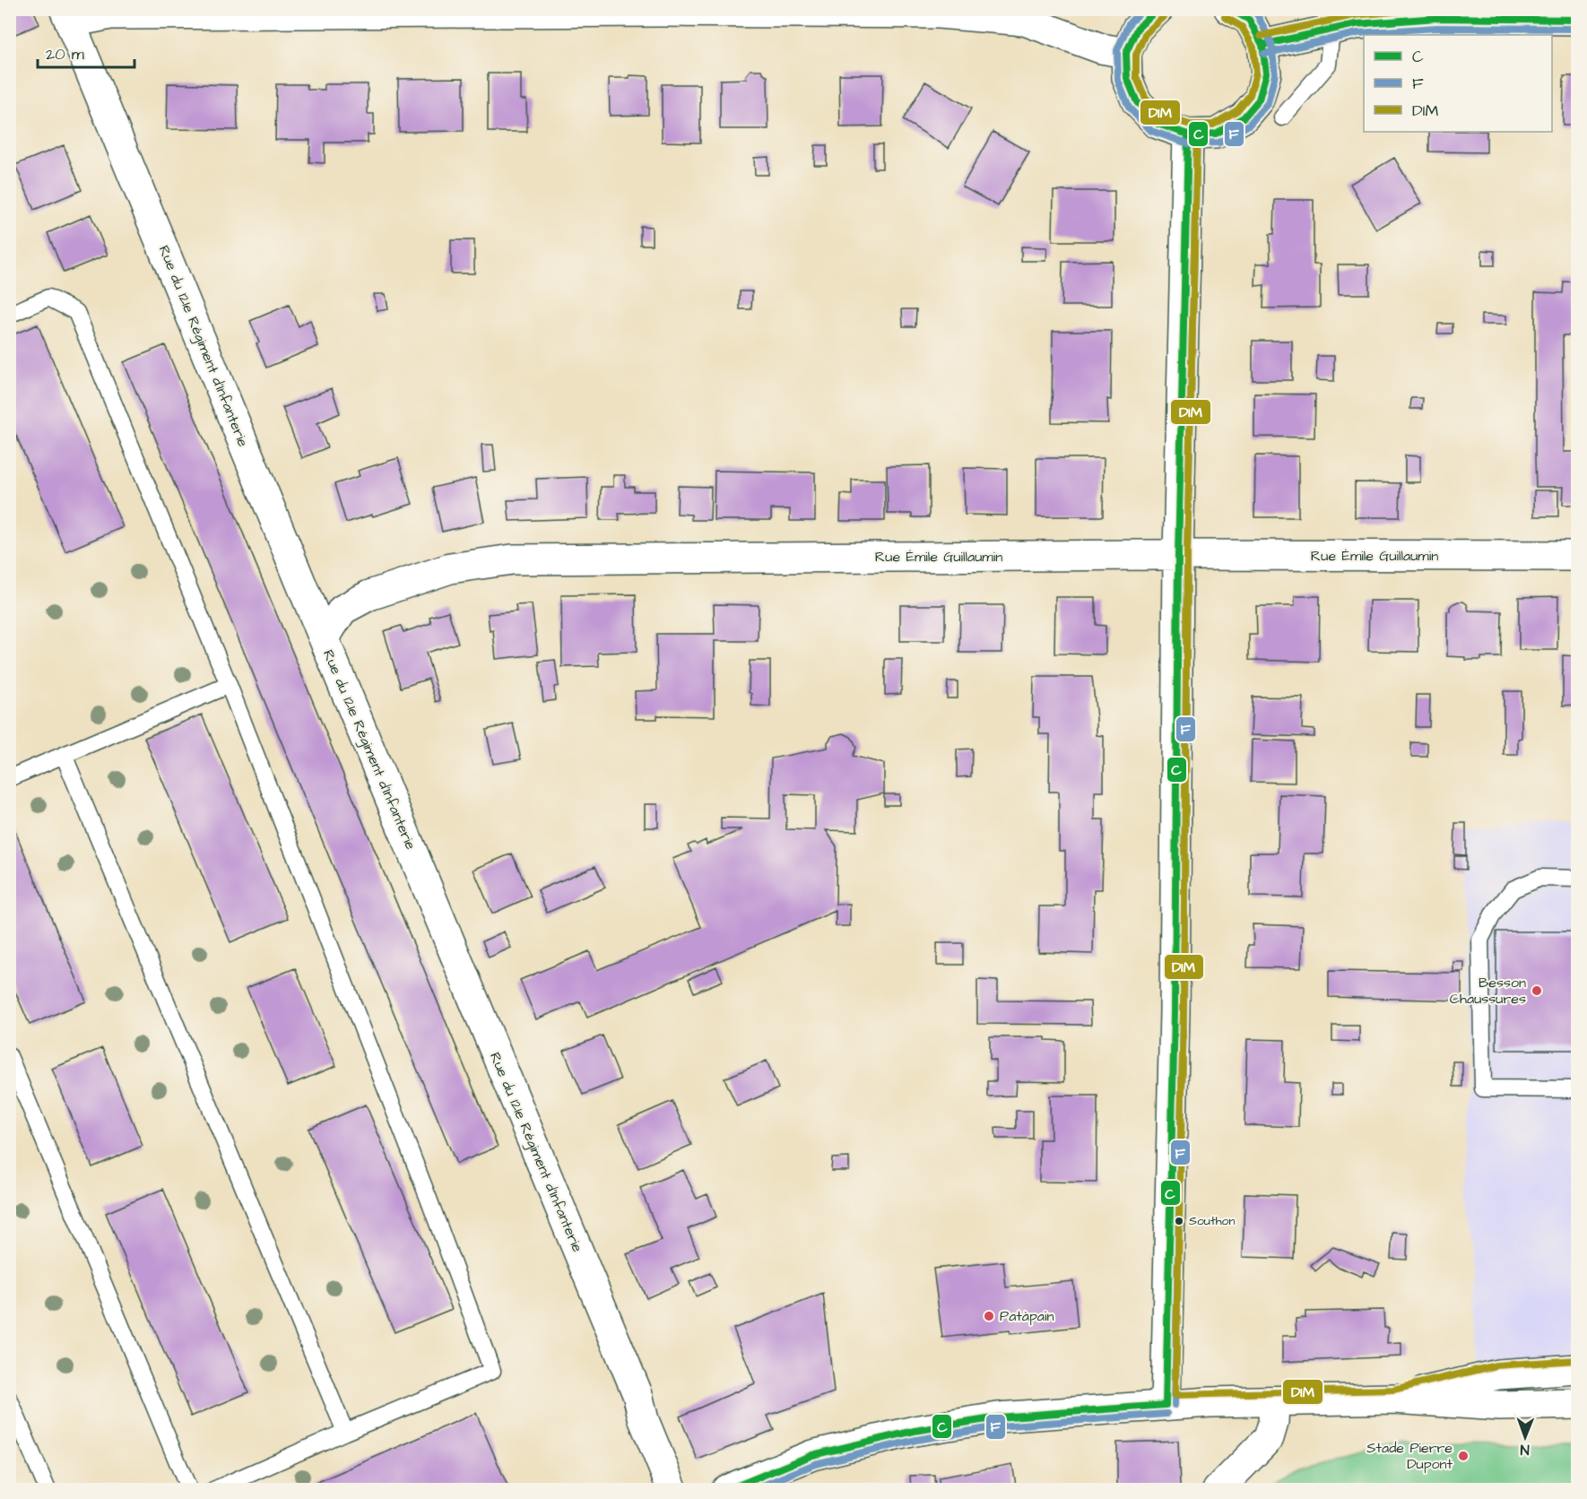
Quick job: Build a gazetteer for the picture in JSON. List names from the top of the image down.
{
  "streets": {
    "street": ["Rue du 121e Régiment d'Infanterie", "Rue Émile Guillaumin"]
  },
  "crossings": [
    ["Rue du 121e Régiment d'Infanterie", "Rue Émile Guillaumin"]
  ],
  "places": [
    "Besson Chaussures",
    "Southon",
    "Patàpain",
    "Stade Pierre Dupont"
  ],
  "lines": ["transit line C", "transit line F", "transit line DIM"],
  "legend": ["C", "F", "DIM"],
  "scale_bar": "20 m",
  "north": "bottom"
}
